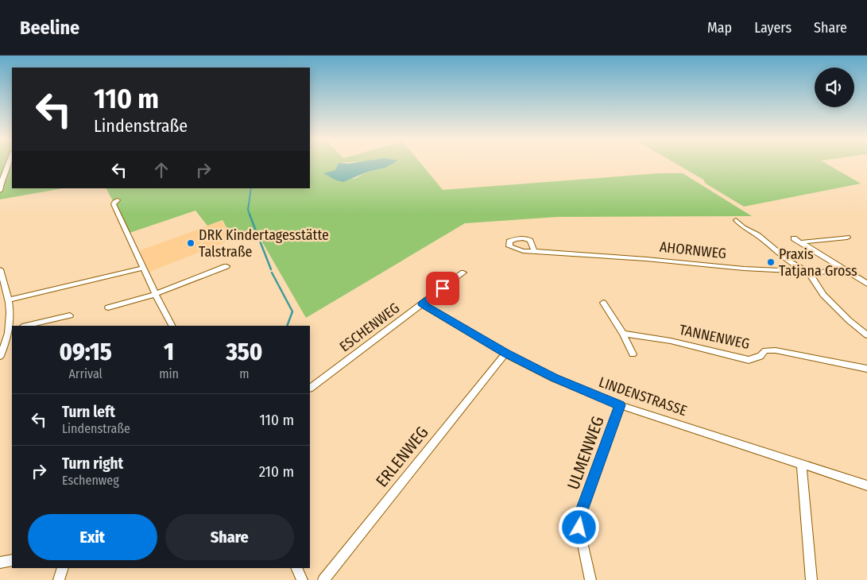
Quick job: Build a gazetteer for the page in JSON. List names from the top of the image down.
{
  "streets": {
    "street": [
      "AHORNWEG",
      "ESCHENWEG",
      "TANNENWEG",
      "LINDENSTRASSE",
      "ULMENWEG",
      "ERLENWEG"
    ]
  },
  "crossings": [
    ["ESCHENWEG", "LINDENSTRASSE"],
    ["LINDENSTRASSE", "ULMENWEG"],
    ["LINDENSTRASSE", "ERLENWEG"]
  ],
  "places": ["DRK Kindertagesstätte Talstraße", "Praxis Tatjana Gross"],
  "page": {
    "header": "Beeline",
    "nav": ["Map", "Layers", "Share"],
    "turn": ["110 m", "Lindenstraße"],
    "eta": [
      "09:15",
      "Arrival",
      "1",
      "min",
      "350",
      "m"
    ],
    "list": [
      {
        "name": "Turn left",
        "note": "Lindenstraße",
        "value": "110 m"
      },
      {
        "name": "Turn right",
        "note": "Eschenweg",
        "value": "210 m"
      }
    ],
    "buttons": ["Exit", "Share"]
  }
}
